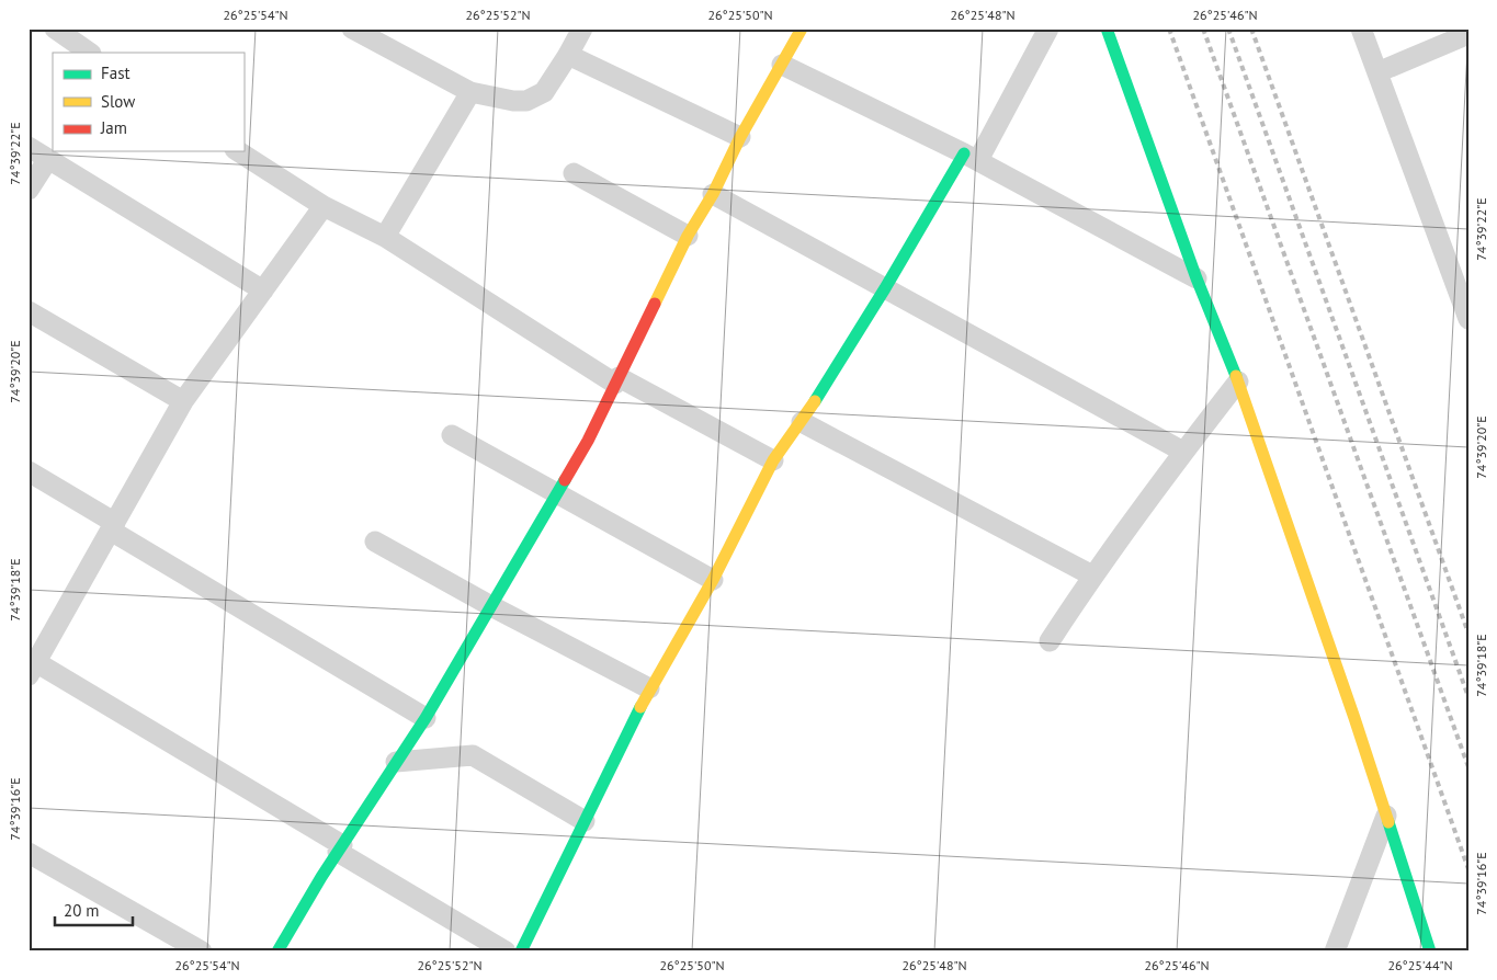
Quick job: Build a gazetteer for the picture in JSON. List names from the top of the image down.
{
  "legend": ["Fast", "Slow", "Jam"],
  "scale_bar": "20 m",
  "coordinates": [
    "26°25'54\"N",
    "26°25'52\"N",
    "26°25'50\"N",
    "26°25'48\"N",
    "26°25'46\"N",
    "74°39'22\"E",
    "74°39'20\"E",
    "74°39'18\"E",
    "74°39'16\"E",
    "26°25'44\"N"
  ]
}
